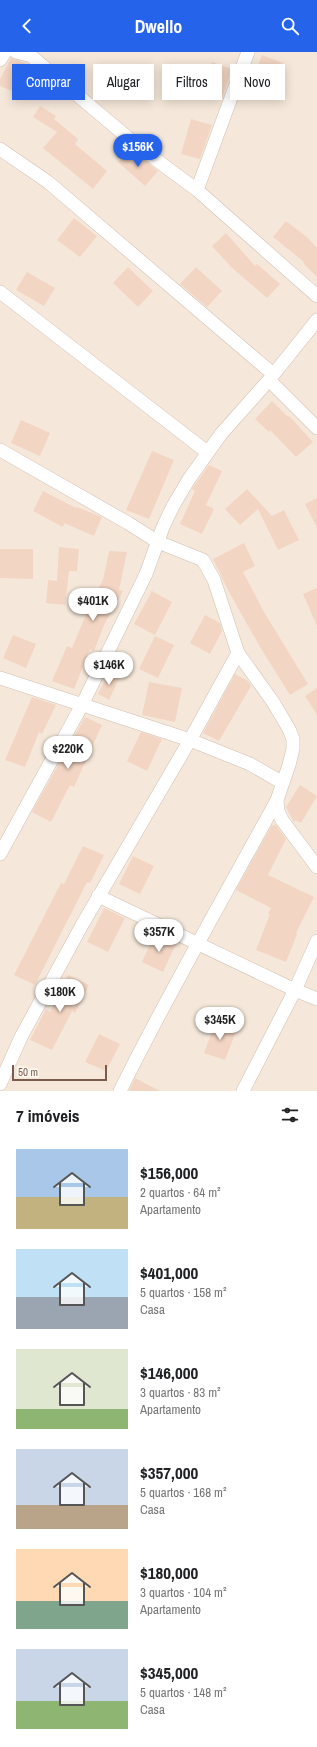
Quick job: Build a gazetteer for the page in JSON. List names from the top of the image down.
{
  "scale_bar": "50 m",
  "page": {
    "header": "Dwello",
    "chip": [
      "Comprar",
      "Alugar",
      "Filtros",
      "Novo"
    ],
    "price": [
      "$156K",
      "$401K",
      "$146K",
      "$220K",
      "$357K",
      "$180K",
      "$345K"
    ],
    "scale": "50 m",
    "heading": "7 imóveis",
    "list": [
      {
        "name": "$156,000",
        "note": "2 quartos · 64 m² · Apartamento"
      },
      {
        "name": "$401,000",
        "note": "5 quartos · 158 m² · Casa"
      },
      {
        "name": "$146,000",
        "note": "3 quartos · 83 m² · Apartamento"
      },
      {
        "name": "$357,000",
        "note": "5 quartos · 168 m² · Casa"
      },
      {
        "name": "$180,000",
        "note": "3 quartos · 104 m² · Apartamento"
      },
      {
        "name": "$345,000",
        "note": "5 quartos · 148 m² · Casa"
      }
    ]
  }
}
